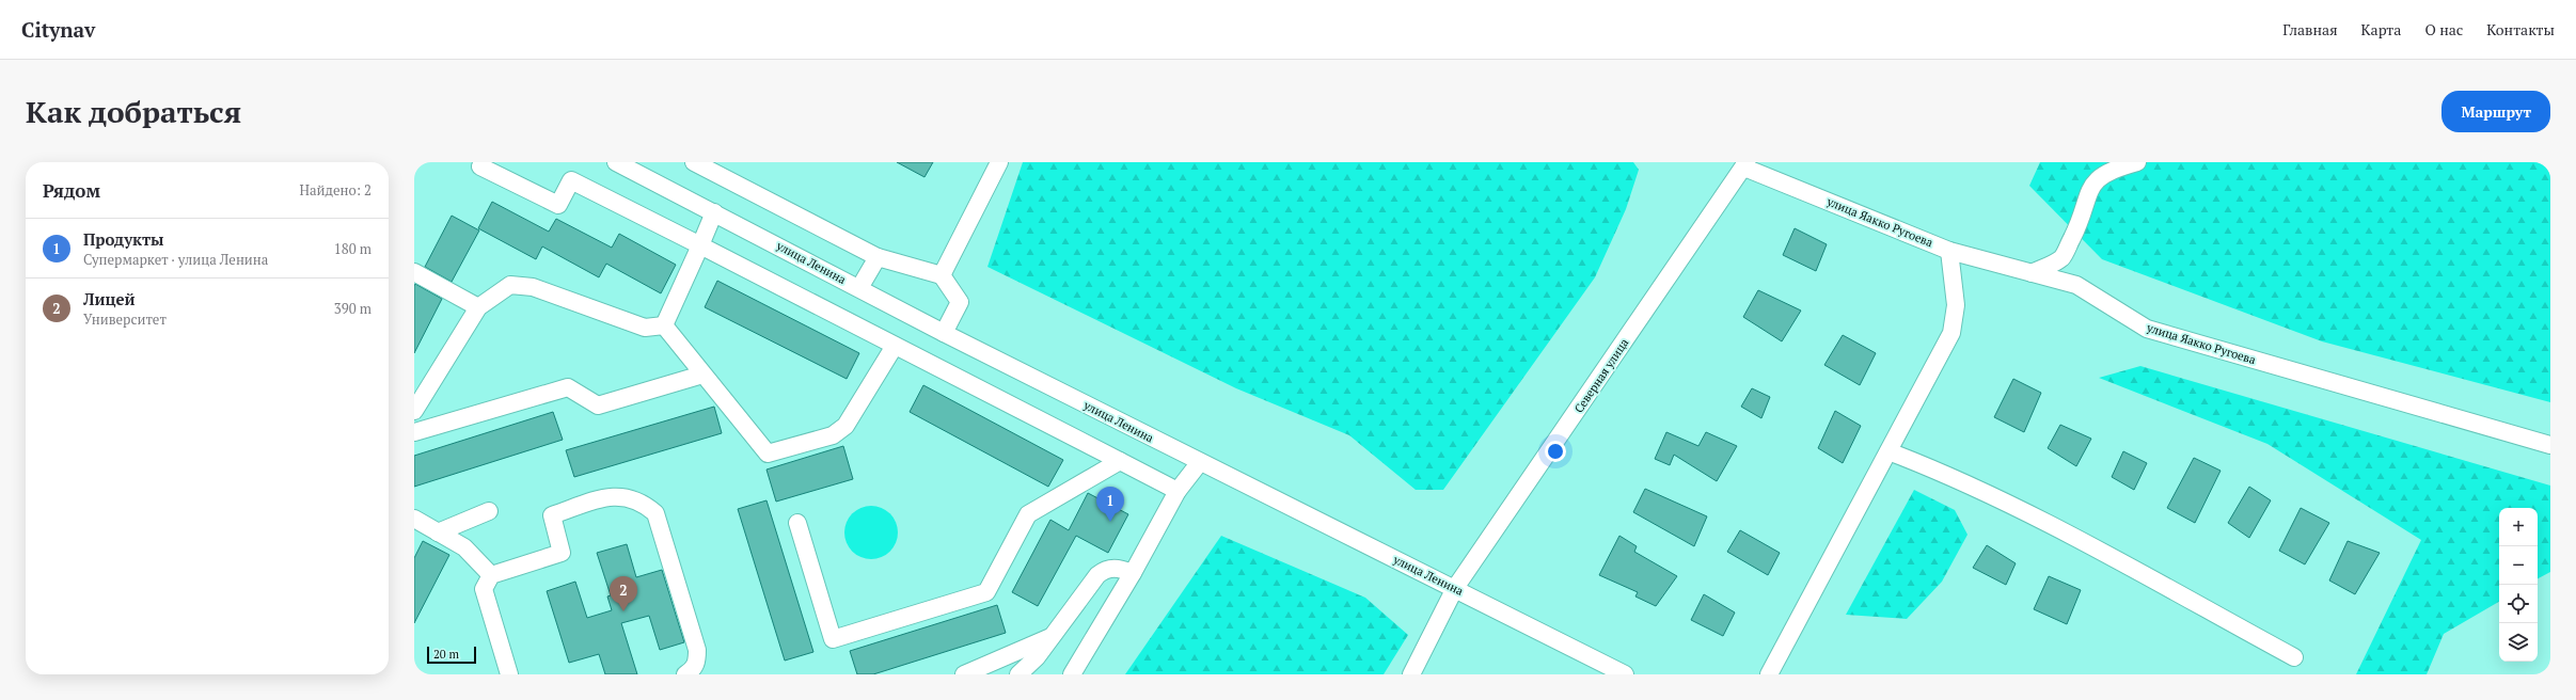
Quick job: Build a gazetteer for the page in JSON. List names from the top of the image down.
{
  "streets": {
    "street": ["улица Яакко Ругоева", "улица Ленина", "Северная улица"]
  },
  "crossings": [
    ["улица Яакко Ругоева", "Северная улица"],
    ["улица Ленина", "Северная улица"]
  ],
  "scale_bar": "20 m",
  "page": {
    "header": "Citynav",
    "nav": [
      "Главная",
      "Карта",
      "О нас",
      "Контакты"
    ],
    "buttons": "Маршрут",
    "title": "Как добраться",
    "heading": ["Рядом", "Найдено: 2"],
    "list": [
      {
        "mark": "1",
        "name": "Продукты",
        "note": "Супермаркет · улица Ленина",
        "value": "180 m"
      },
      {
        "mark": "2",
        "name": "Лицей",
        "note": "Университет",
        "value": "390 m"
      }
    ],
    "pins": ["1", "2"],
    "map_buttons": ["+", "−"],
    "scale": "20 m"
  }
}
